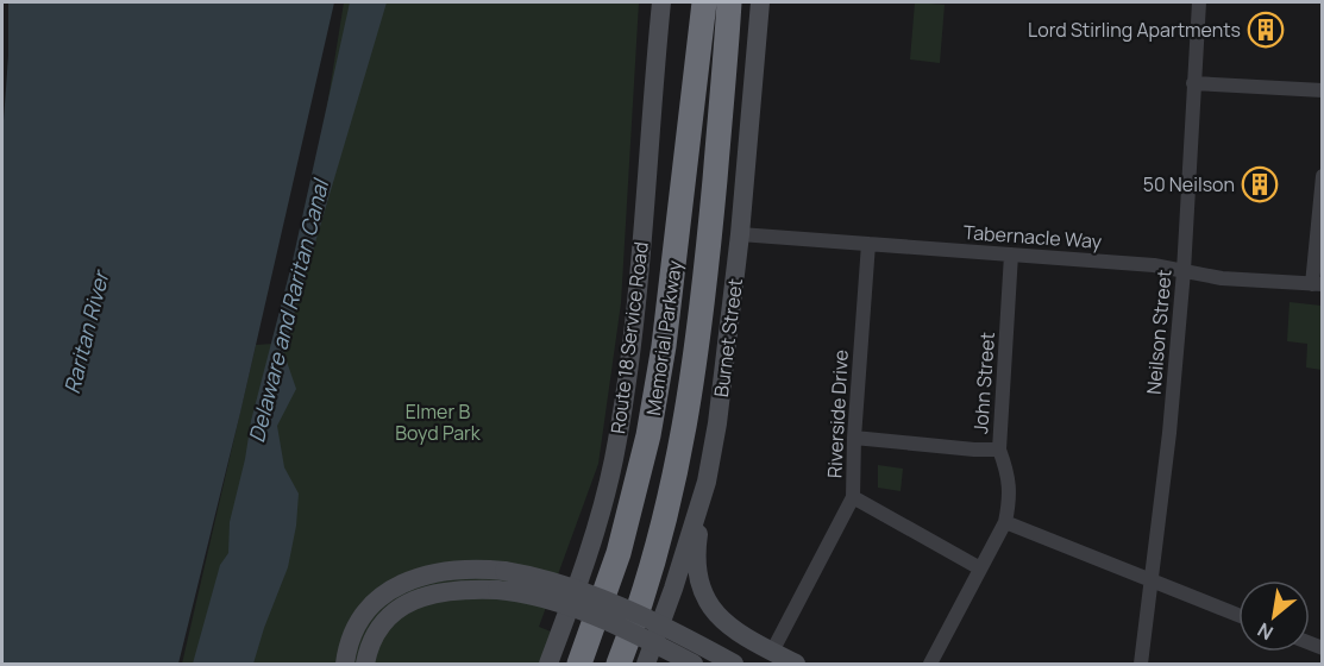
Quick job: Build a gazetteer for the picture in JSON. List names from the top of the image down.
{
  "streets": {
    "highway": ["Memorial Parkway"],
    "main road": ["Route 18 Service Road", "Burnet Street"],
    "street": [
      "Tabernacle Way",
      "Neilson Street",
      "John Street",
      "Riverside Drive"
    ]
  },
  "crossings": [
    ["Tabernacle Way", "Neilson Street"],
    ["Tabernacle Way", "Burnet Street"],
    ["Tabernacle Way", "John Street"],
    ["Tabernacle Way", "Riverside Drive"]
  ],
  "water": ["Delaware and Raritan Canal", "Raritan River"],
  "parks": ["Elmer B Boyd Park"],
  "places": {
    "building": ["Lord Stirling Apartments", "50 Neilson"]
  },
  "north": "bottom left"
}
